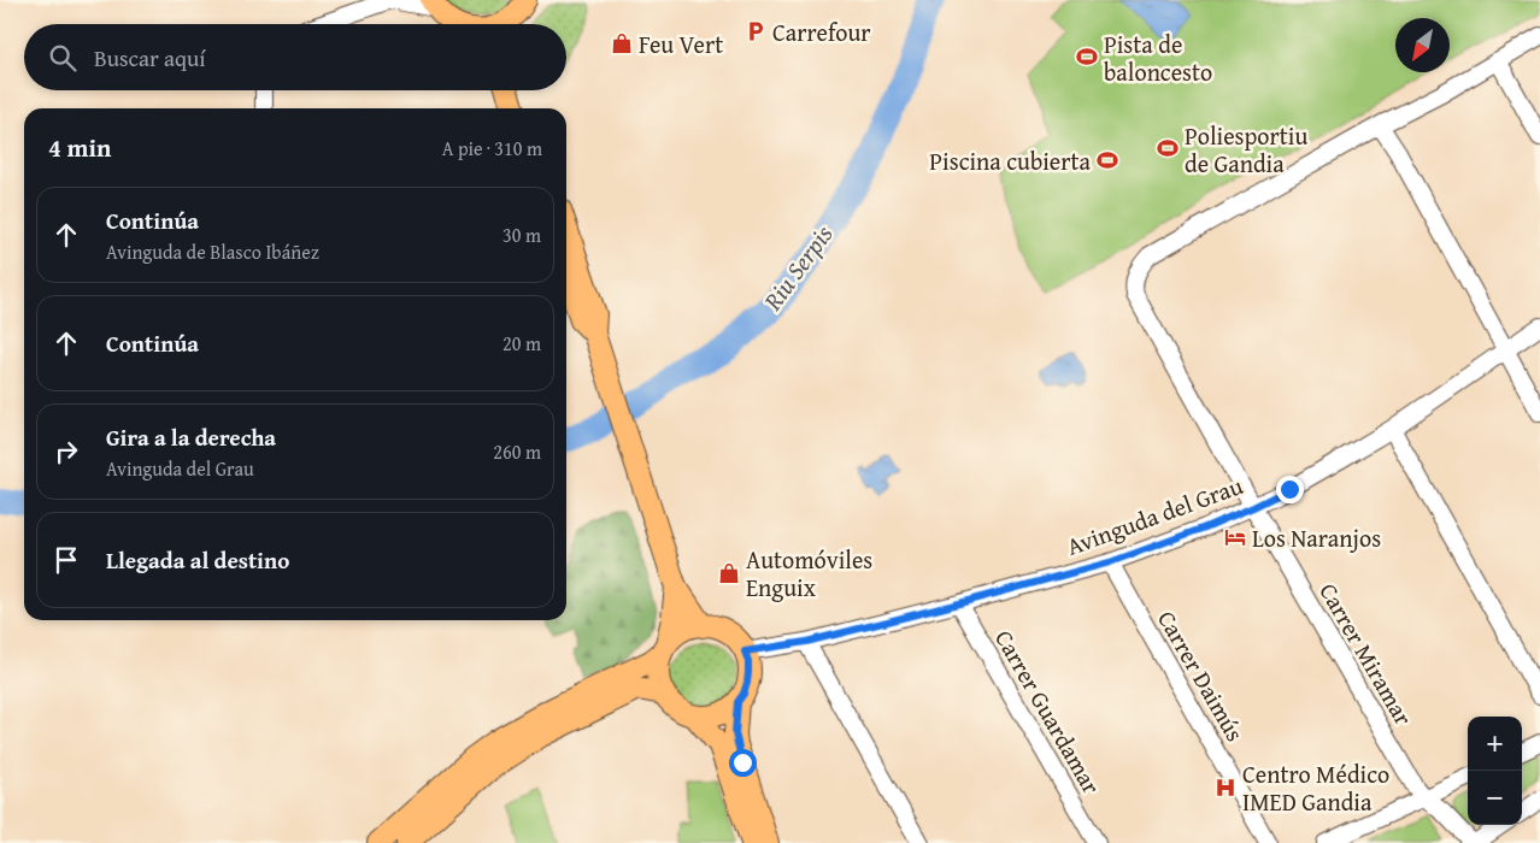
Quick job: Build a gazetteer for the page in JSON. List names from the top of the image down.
{
  "streets": {
    "street": [
      "Avinguda del Grau",
      "Carrer Miramar",
      "Carrer Daimús",
      "Carrer Guardamar"
    ]
  },
  "crossings": [
    ["Avinguda del Grau", "Carrer Miramar"],
    ["Avinguda del Grau", "Carrer Daimús"],
    ["Avinguda del Grau", "Carrer Guardamar"]
  ],
  "water": ["Riu Serpis"],
  "places": {
    "parking": ["Carrefour"],
    "shop": ["Feu Vert", "Automóviles Enguix"],
    "sports": ["Pista de baloncesto", "Poliesportiu de Gandia", "Piscina cubierta"],
    "hotel": ["Los Naranjos"],
    "hospital": ["Centro Médico IMED Gandia"]
  },
  "north": "bottom left",
  "page": {
    "search": "Buscar aquí",
    "heading": ["4 min", "A pie · 310 m"],
    "list": [
      ["Continúa", "Avinguda de Blasco Ibáñez", "30 m"],
      ["Continúa", "20 m"],
      ["Gira a la derecha", "Avinguda del Grau", "260 m"],
      "Llegada al destino"
    ],
    "map_buttons": ["+", "−"]
  }
}
